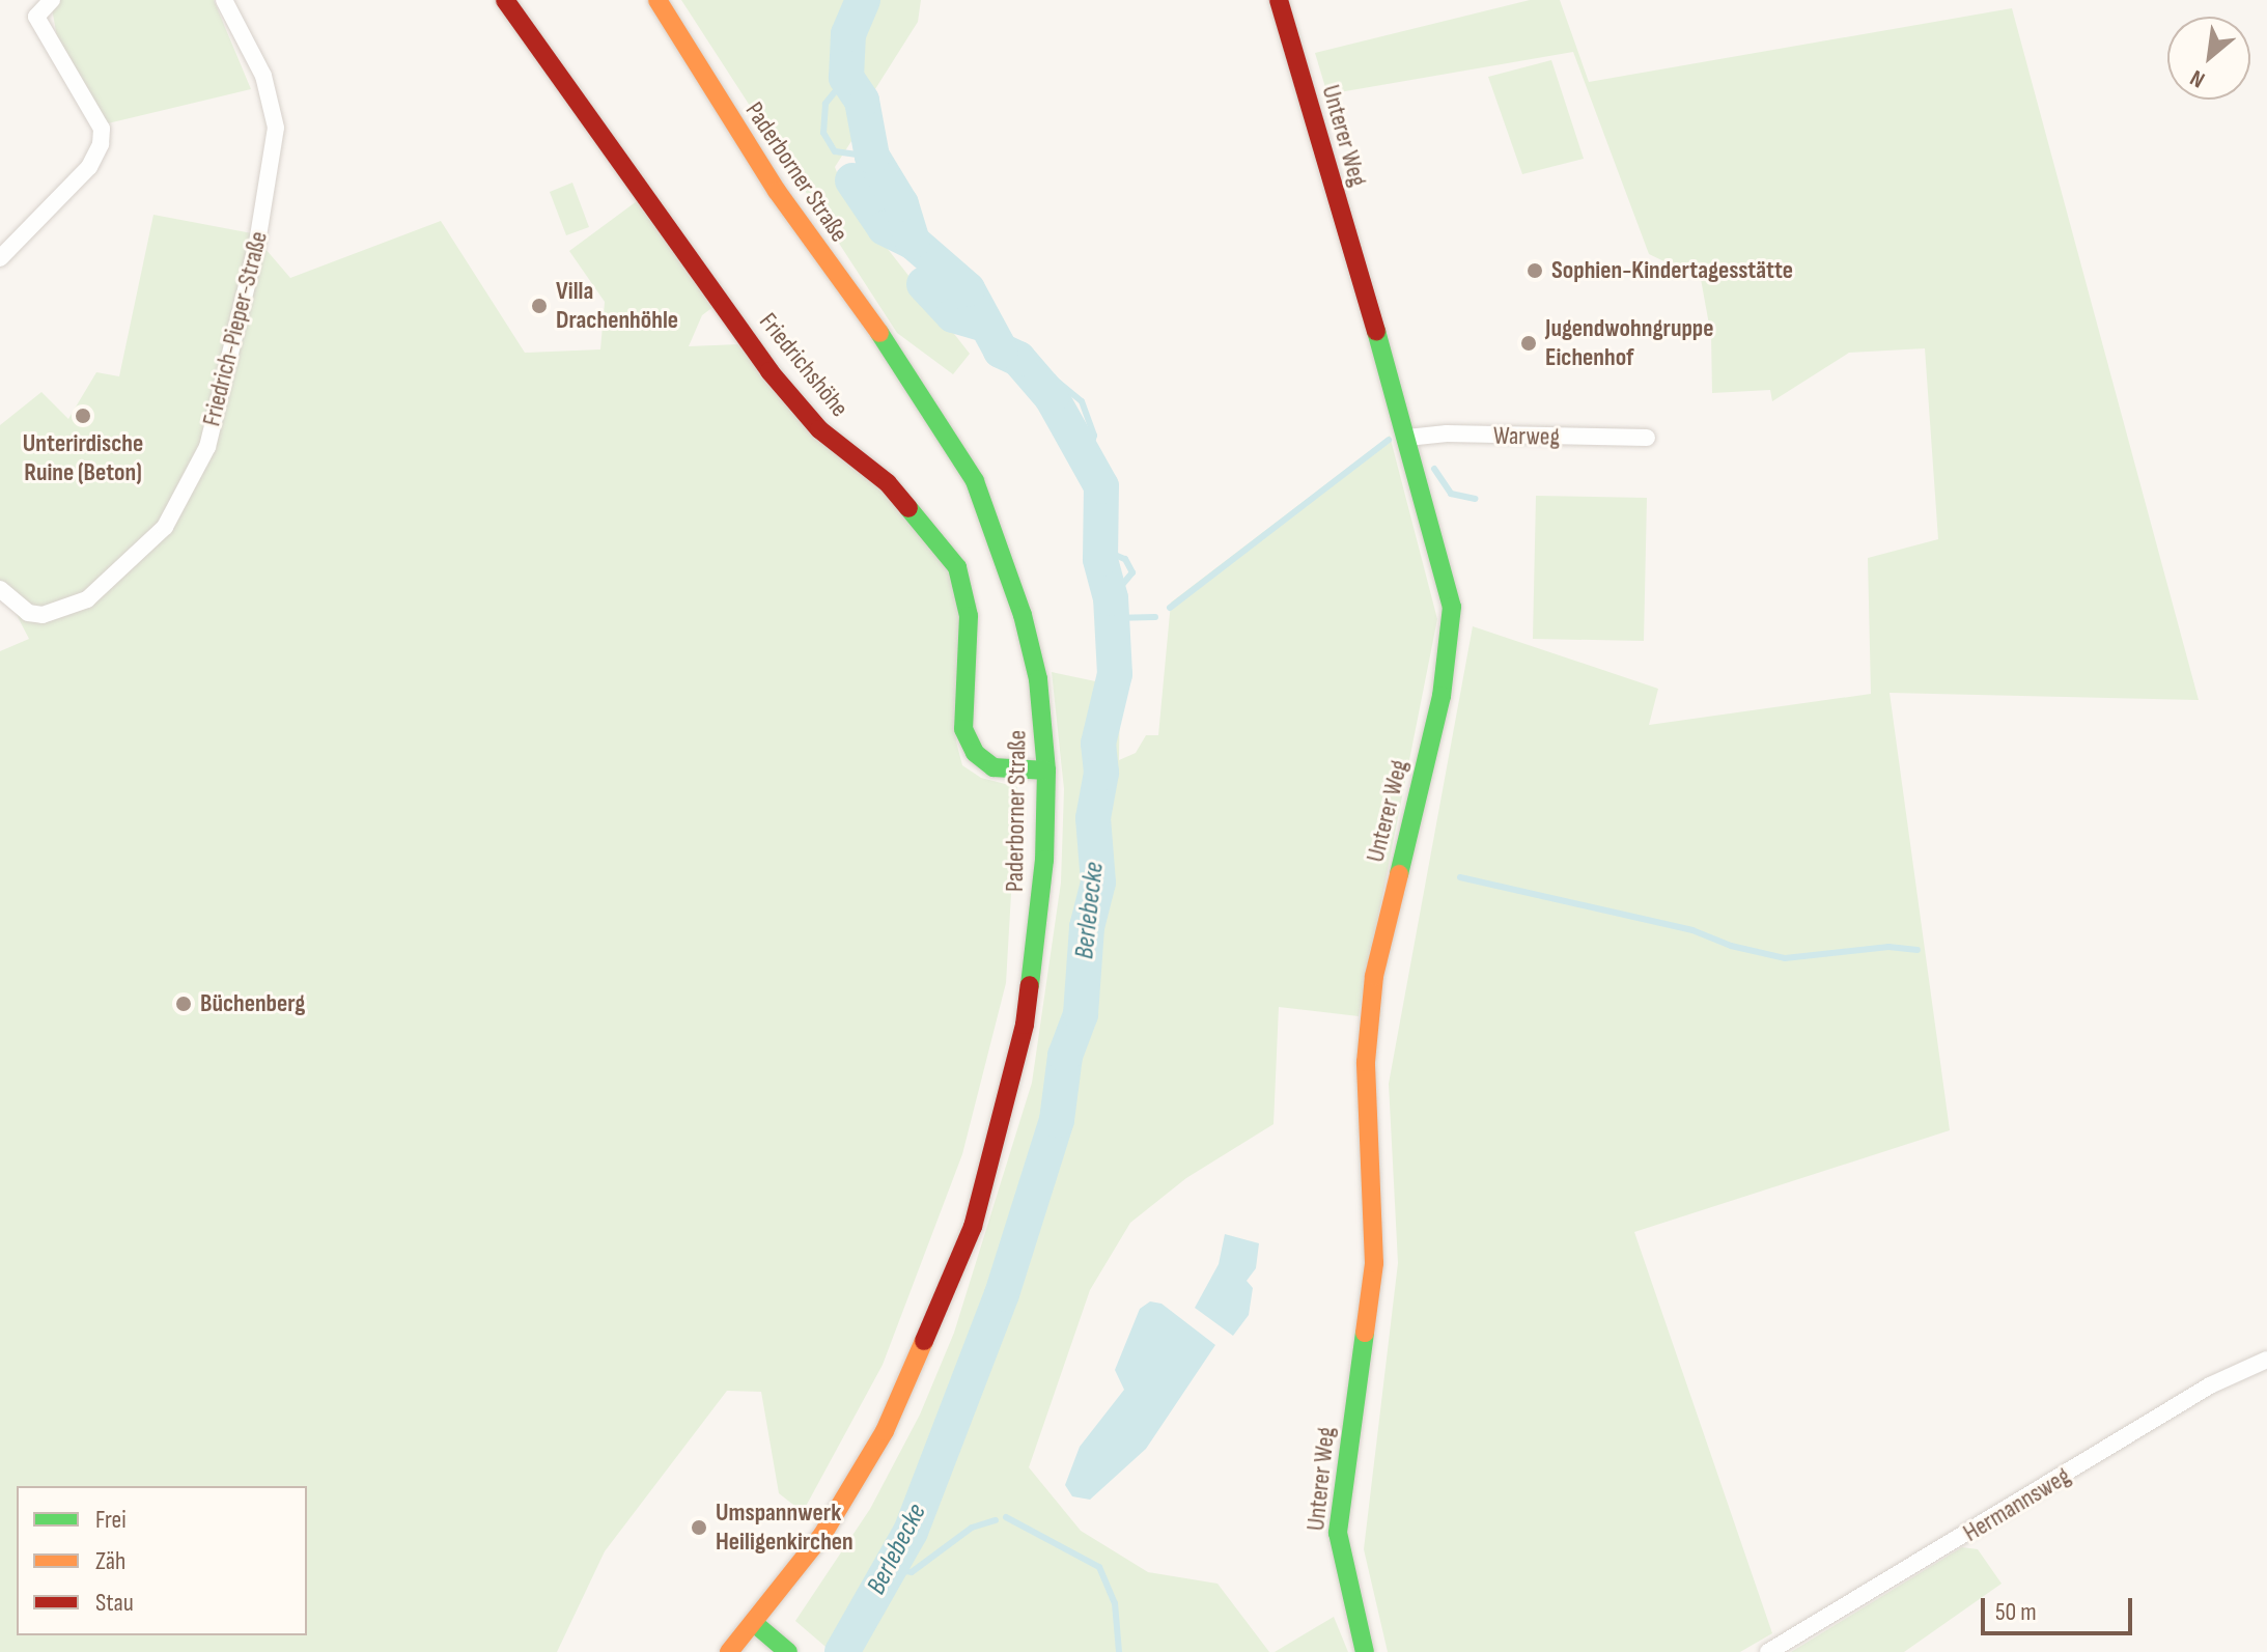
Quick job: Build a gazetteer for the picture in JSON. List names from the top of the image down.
{
  "streets": {
    "street": [
      "Unterer Weg",
      "Paderborner Straße",
      "Friedrich-Pieper-Straße",
      "Friedrichshöhe",
      "Warweg",
      "Hermannsweg"
    ]
  },
  "crossings": [
    ["Unterer Weg", "Warweg"],
    ["Paderborner Straße", "Friedrichshöhe"]
  ],
  "water": ["Berlebecke"],
  "places": [
    "Sophien-Kindertagesstätte",
    "Villa Drachenhöhle",
    "Jugendwohngruppe Eichenhof",
    "Unterirdische Ruine (Beton)",
    "Büchenberg",
    "Umspannwerk Heiligenkirchen"
  ],
  "legend": ["Frei", "Zäh", "Stau"],
  "scale_bar": "50 m",
  "north": "bottom left"
}
